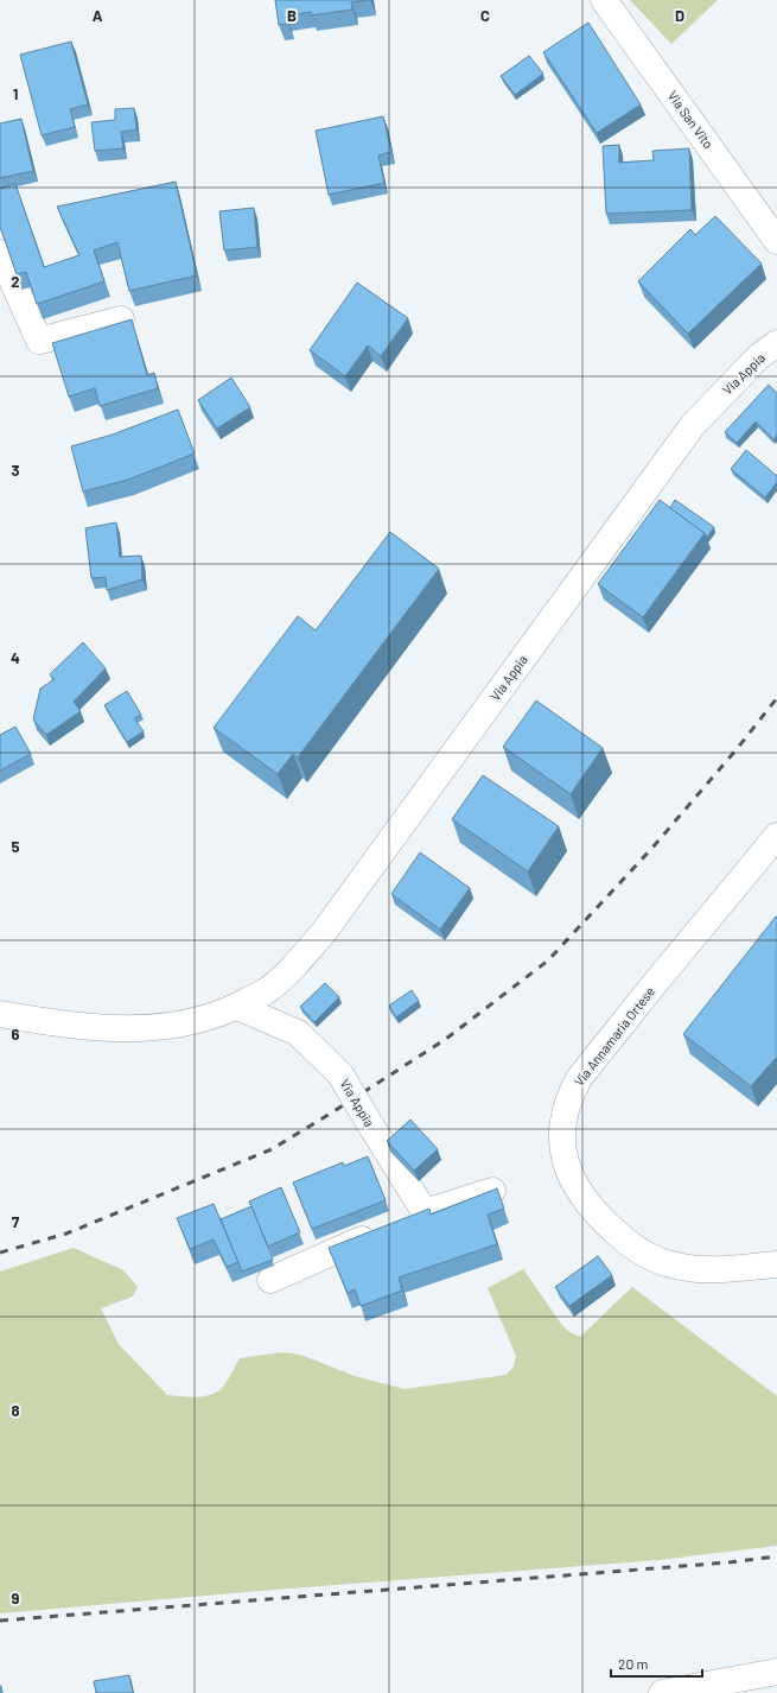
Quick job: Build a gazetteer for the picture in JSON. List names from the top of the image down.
{
  "streets": {
    "street": ["Via San Vito", "Via Appia", "Via Annamaria Ortese"]
  },
  "scale_bar": "20 m",
  "grid": {
    "columns": [
      "A",
      "B",
      "C",
      "D"
    ],
    "rows": [
      "1",
      "2",
      "3",
      "4",
      "5",
      "6",
      "7",
      "8",
      "9"
    ]
  }
}
